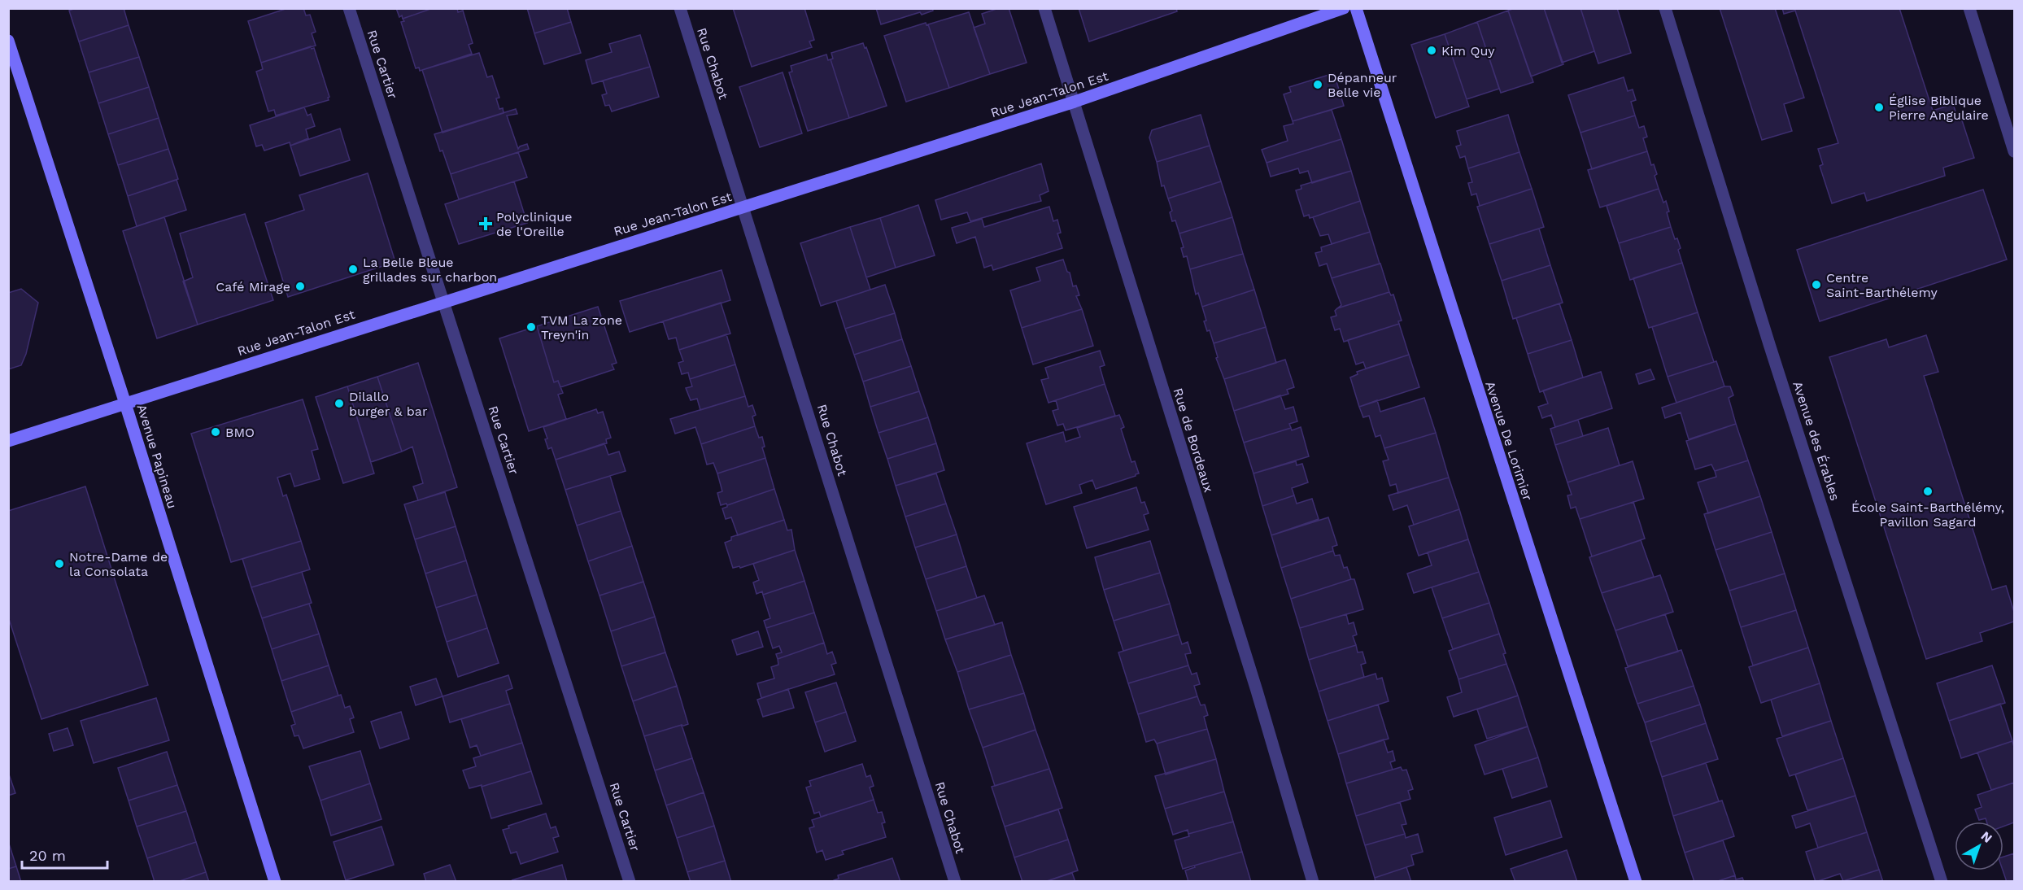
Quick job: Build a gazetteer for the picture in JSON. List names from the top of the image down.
{
  "streets": {
    "main road": ["Rue Jean-Talon Est", "Avenue De Lorimier", "Avenue Papineau"],
    "street": [
      "Rue Chabot",
      "Rue Cartier",
      "Rue de Bordeaux",
      "Avenue des Érables"
    ]
  },
  "crossings": [
    ["Rue Chabot", "Rue Jean-Talon Est"],
    ["Rue Cartier", "Rue Jean-Talon Est"],
    ["Rue Jean-Talon Est", "Rue de Bordeaux"],
    ["Rue Jean-Talon Est", "Avenue Papineau"]
  ],
  "places": {
    "other": [
      "Kim Quy",
      "Dépanneur Belle vie",
      "Église Biblique Pierre Angulaire",
      "La Belle Bleue grillades sur charbon",
      "Centre Saint-Barthélemy",
      "Café Mirage",
      "TVM La zone Treyn'in",
      "Dilallo burger & bar",
      "BMO",
      "École Saint-Barthélémy, Pavillon Sagard",
      "Notre-Dame de la Consolata"
    ],
    "health": ["Polyclinique de l'Oreille"]
  },
  "scale_bar": "20 m",
  "north": "top right"
}
